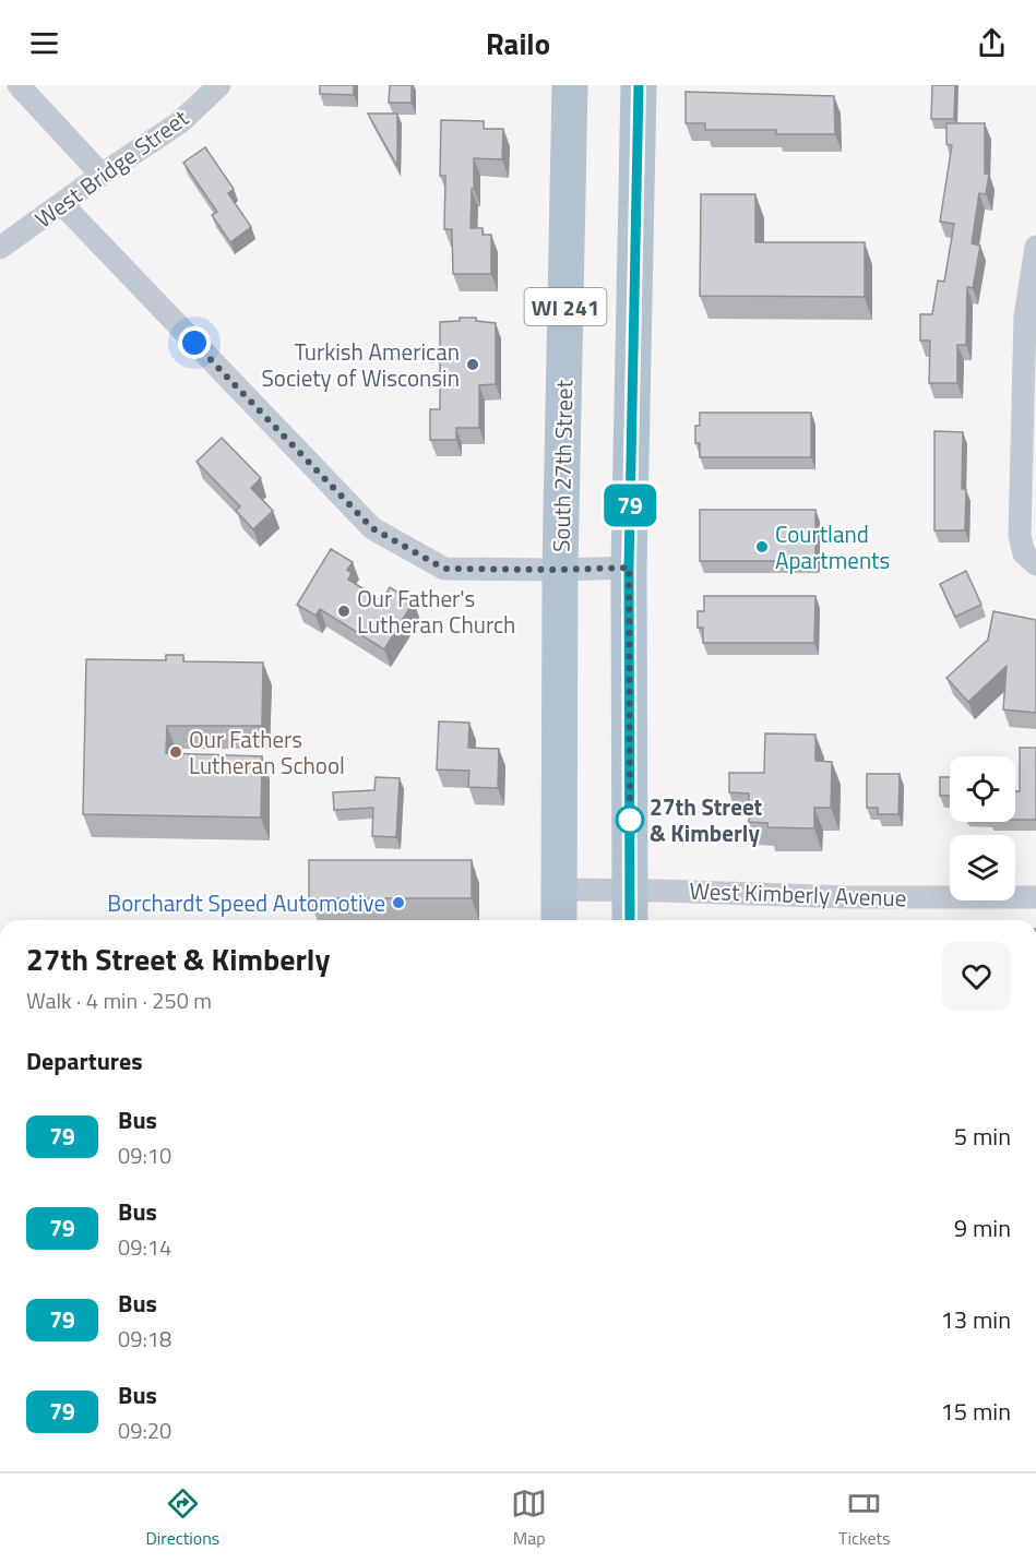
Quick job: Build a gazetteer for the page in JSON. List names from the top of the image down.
{
  "streets": {
    "main road": ["WI 241", "South 27th Street"],
    "street": ["West Bridge Street", "West Kimberly Avenue"]
  },
  "crossings": [
    ["WI 241", "West Kimberly Avenue"],
    ["South 27th Street", "West Kimberly Avenue"]
  ],
  "places": [
    "Turkish American Society of Wisconsin",
    "Courtland Apartments",
    "Our Father's Lutheran Church",
    "Our Fathers Lutheran School",
    "27th Street & Kimberly",
    "Borchardt Speed Automotive"
  ],
  "lines": ["bus line 79"],
  "page": {
    "header": "Railo",
    "on_map": "79",
    "heading": [
      ["27th Street & Kimberly", "Walk · 4 min · 250 m"],
      "Departures"
    ],
    "list": [
      {
        "mark": "79",
        "name": "Bus",
        "note": "09:10",
        "value": "5 min"
      },
      {
        "mark": "79",
        "name": "Bus",
        "note": "09:14",
        "value": "9 min"
      },
      {
        "mark": "79",
        "name": "Bus",
        "note": "09:18",
        "value": "13 min"
      },
      {
        "mark": "79",
        "name": "Bus",
        "note": "09:20",
        "value": "15 min"
      }
    ],
    "tabs": ["Directions", "Map", "Tickets"]
  }
}
